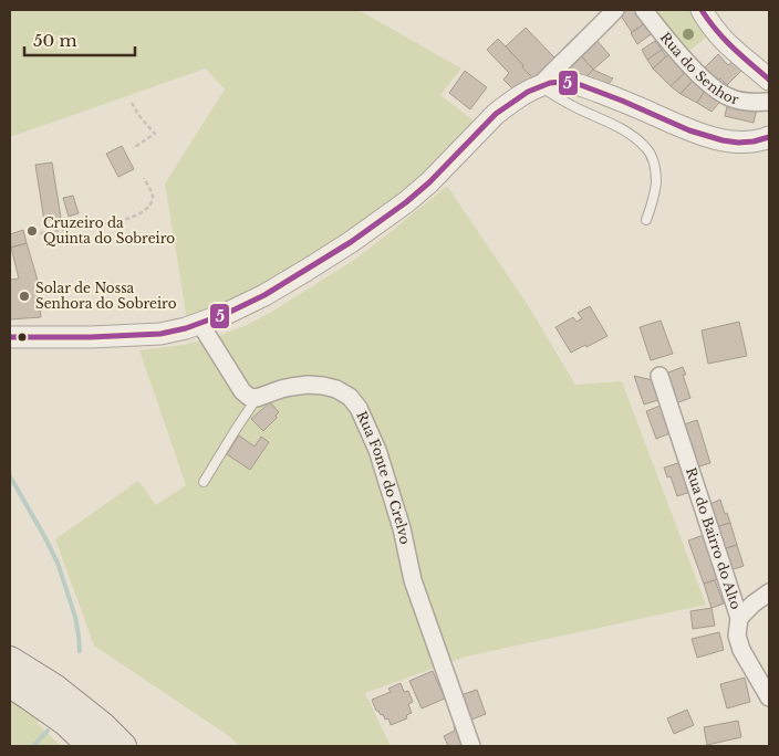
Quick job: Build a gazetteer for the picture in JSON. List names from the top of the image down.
{
  "streets": {
    "street": ["Rua do Senhor", "Rua Fonte do Crelvo", "Rua do Bairro do Alto"]
  },
  "places": ["Cruzeiro da Quinta do Sobreiro", "Solar de Nossa Senhora do Sobreiro"],
  "lines": ["transit line 5"],
  "scale_bar": "50 m"
}
